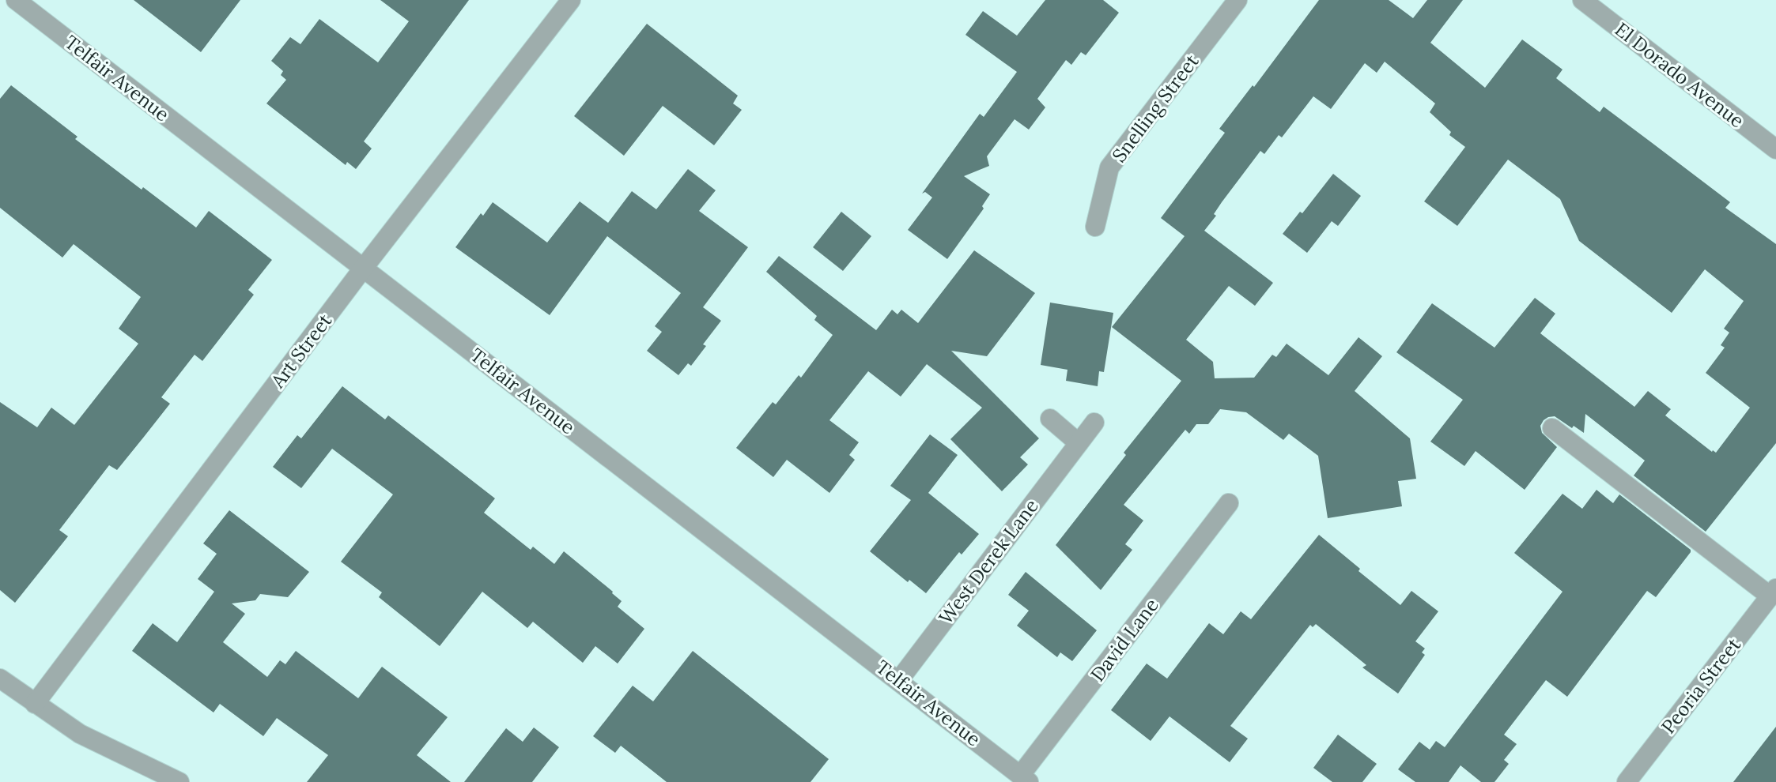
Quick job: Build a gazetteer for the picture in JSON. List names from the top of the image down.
{
  "streets": {
    "street": [
      "El Dorado Avenue",
      "Telfair Avenue",
      "Snelling Street",
      "Art Street",
      "West Derek Lane",
      "David Lane",
      "Peoria Street"
    ]
  },
  "crossings": [
    ["Telfair Avenue", "Art Street"],
    ["Telfair Avenue", "West Derek Lane"],
    ["Telfair Avenue", "David Lane"]
  ]
}
